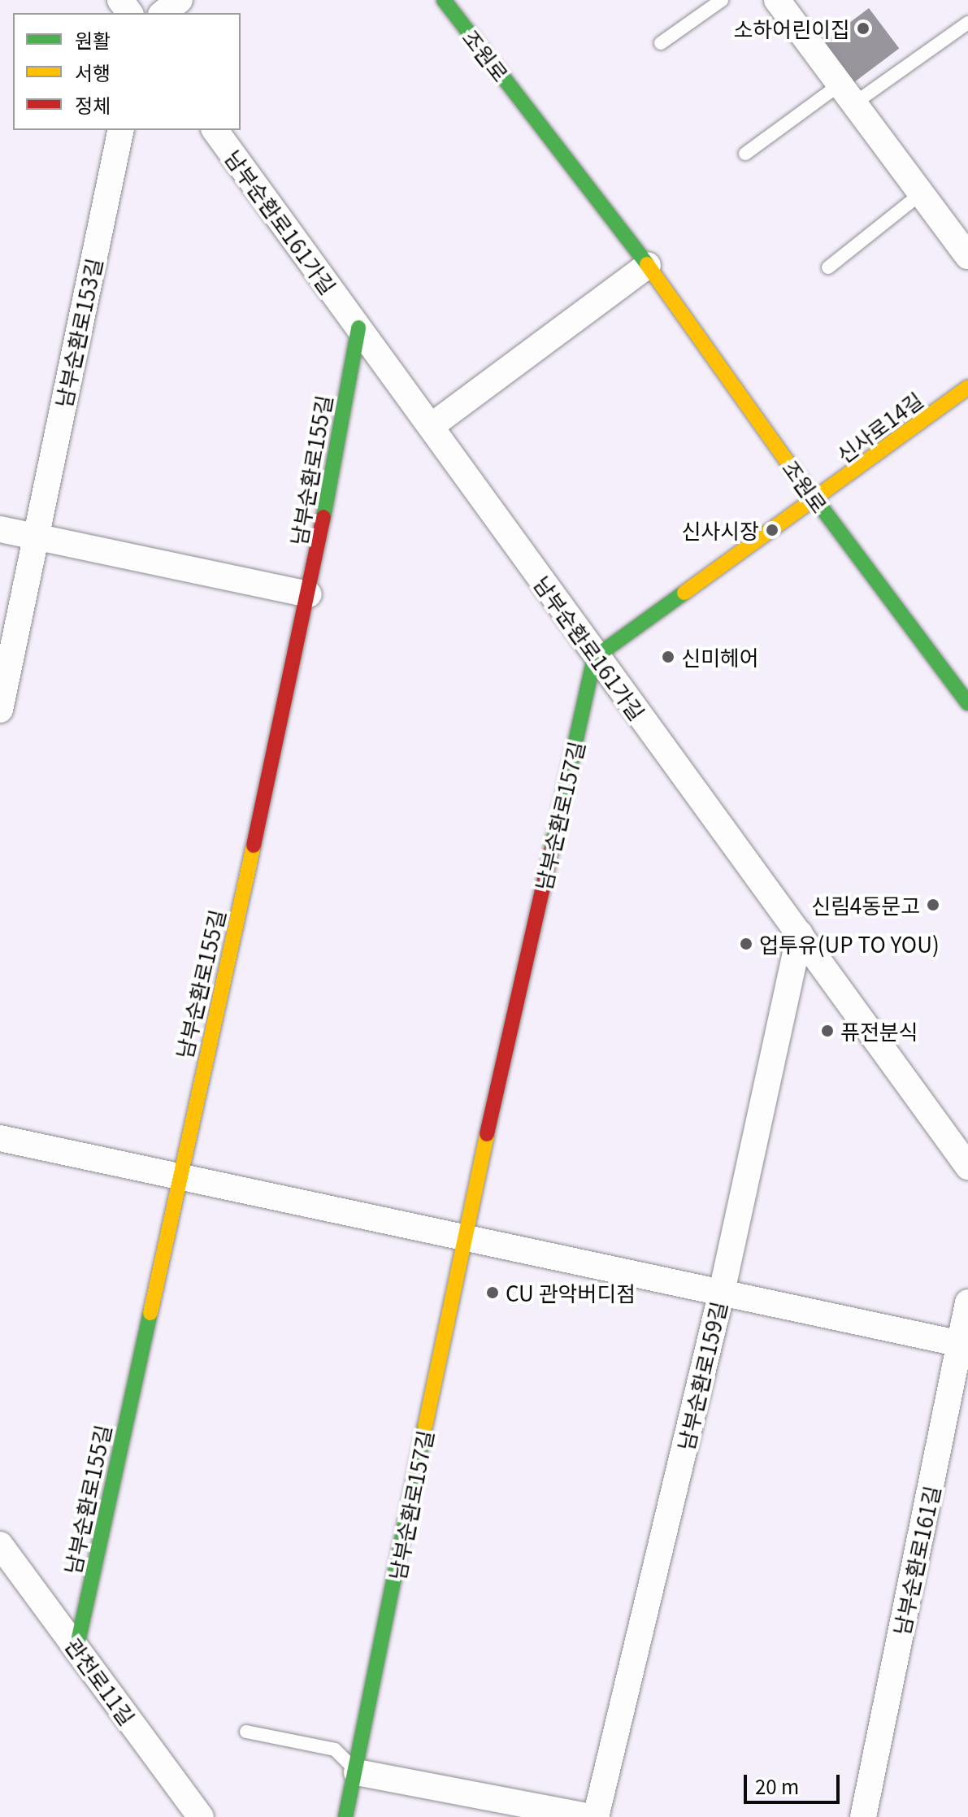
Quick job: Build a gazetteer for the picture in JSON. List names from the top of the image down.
{
  "streets": {
    "street": [
      "조원로",
      "남부순환로161가길",
      "남부순환로153길",
      "신사로14길",
      "남부순환로155길",
      "남부순환로157길",
      "남부순환로159길",
      "남부순환로161길",
      "관천로11길"
    ]
  },
  "crossings": [
    ["조원로", "신사로14길"],
    ["남부순환로161가길", "남부순환로155길"],
    ["남부순환로161가길", "남부순환로157길"],
    ["남부순환로161가길", "남부순환로159길"],
    ["남부순환로155길", "관천로11길"]
  ],
  "places": [
    "소하어린이집",
    "신사시장",
    "신미헤어",
    "신림4동문고",
    "업투유(UP TO YOU)",
    "퓨전분식",
    "CU 관악버디점"
  ],
  "legend": ["원활", "서행", "정체"],
  "scale_bar": "20 m"
}
